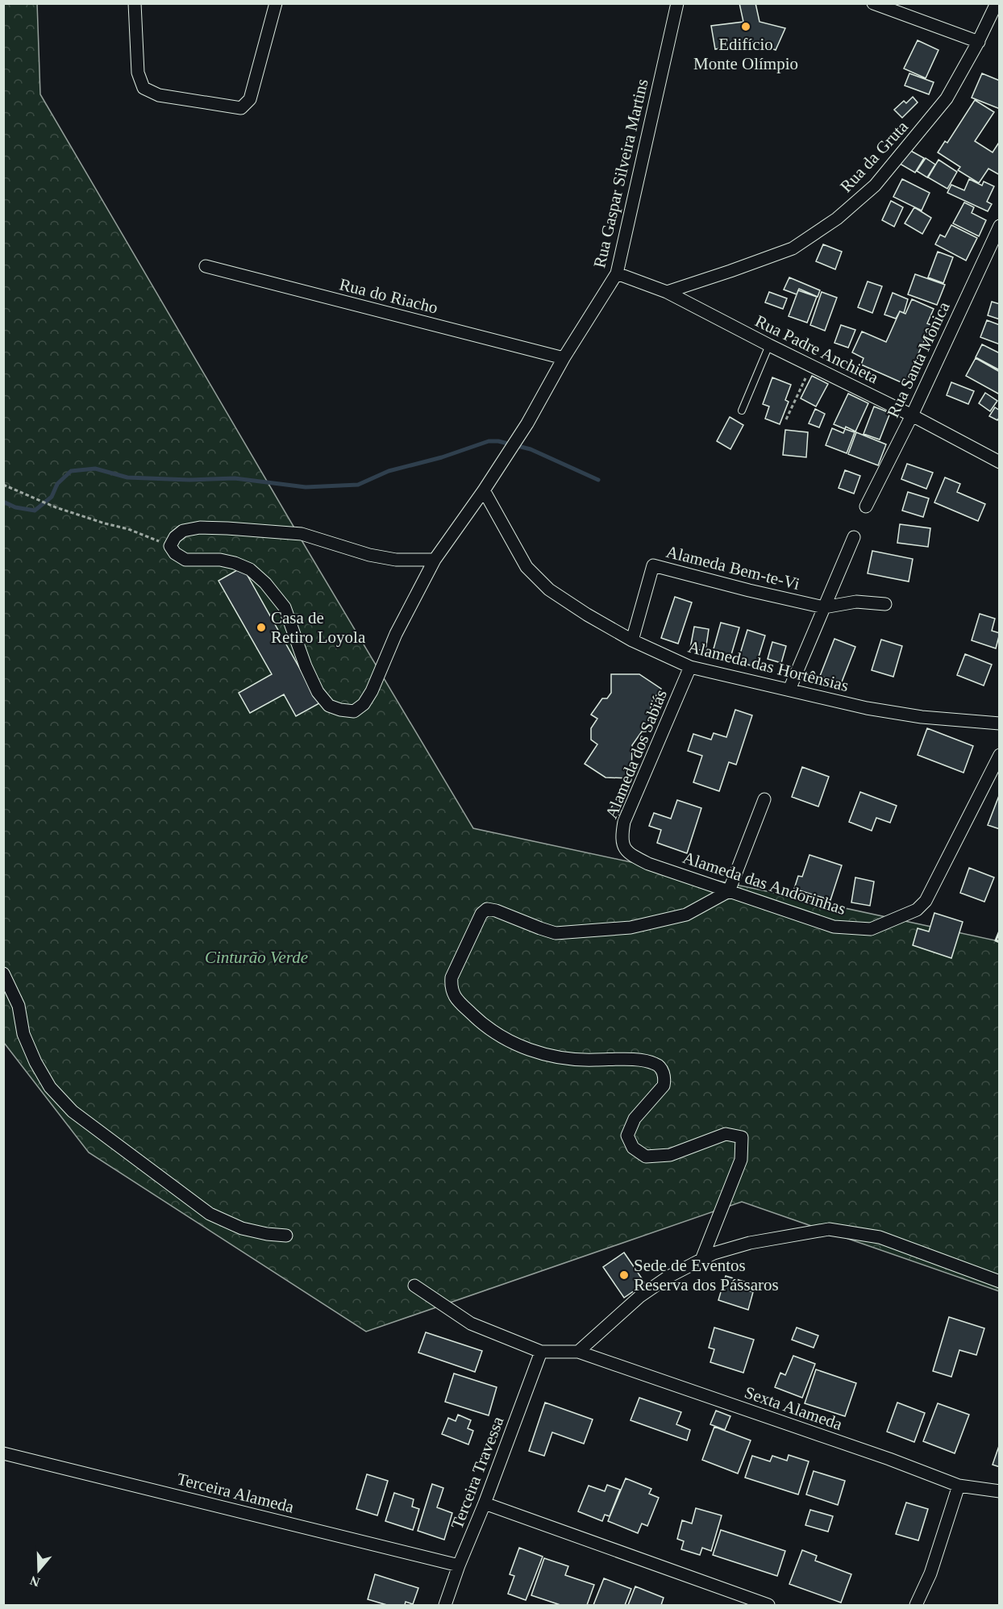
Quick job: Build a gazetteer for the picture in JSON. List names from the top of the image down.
{
  "streets": {
    "street": [
      "Rua da Gruta",
      "Rua Gaspar Silveira Martins",
      "Rua do Riacho",
      "Rua Padre Anchieta",
      "Rua Santa Mônica",
      "Alameda Bem-te-Vi",
      "Alameda das Hortênsias",
      "Alameda dos Sabiás",
      "Alameda das Andorinhas",
      "Sexta Alameda",
      "Terceira Travessa",
      "Terceira Alameda"
    ]
  },
  "crossings": [
    ["Rua da Gruta", "Rua Padre Anchieta"],
    ["Rua Gaspar Silveira Martins", "Rua do Riacho"],
    ["Rua Gaspar Silveira Martins", "Rua Padre Anchieta"],
    ["Rua Gaspar Silveira Martins", "Alameda das Hortênsias"],
    ["Rua Padre Anchieta", "Rua Santa Mônica"],
    ["Alameda Bem-te-Vi", "Alameda das Hortênsias"],
    ["Alameda das Hortênsias", "Alameda dos Sabiás"],
    ["Alameda dos Sabiás", "Alameda das Andorinhas"],
    ["Sexta Alameda", "Terceira Travessa"],
    ["Terceira Travessa", "Terceira Alameda"]
  ],
  "parks": ["Cinturão Verde"],
  "places": ["Edifício Monte Olímpio", "Casa de Retiro Loyola", "Sede de Eventos Reserva dos Pássaros"],
  "north": "bottom"
}
